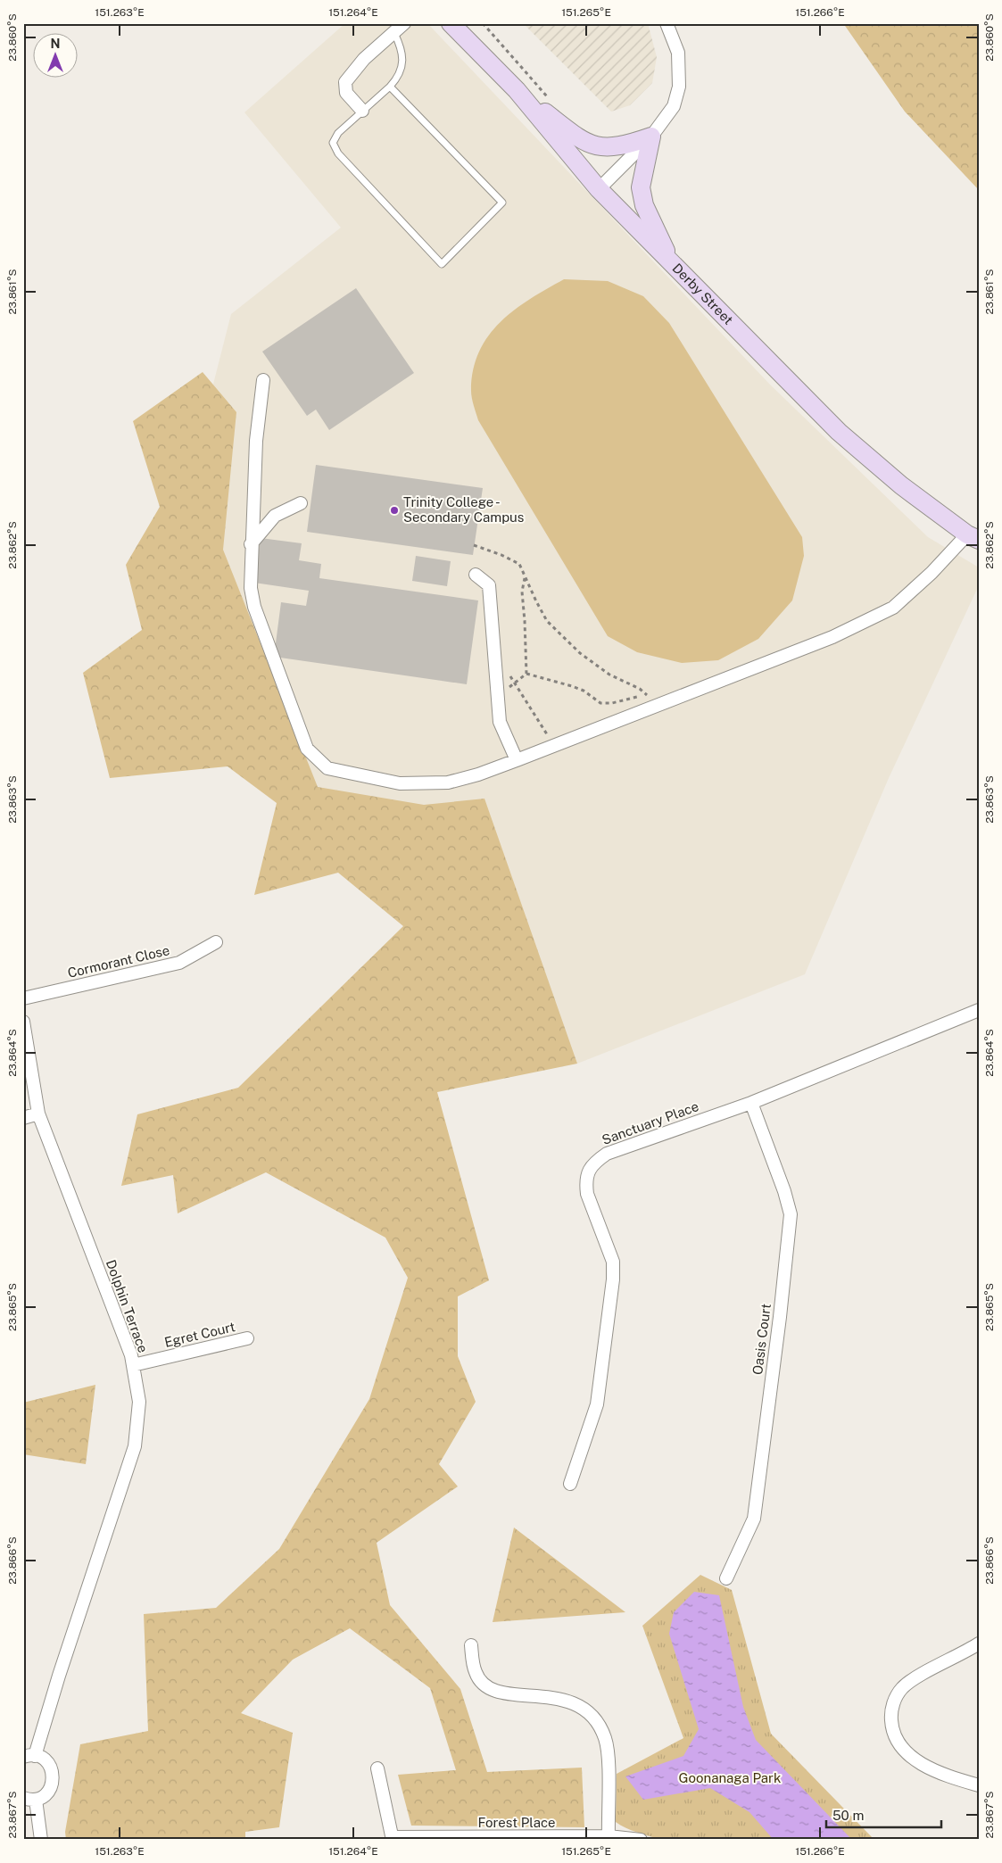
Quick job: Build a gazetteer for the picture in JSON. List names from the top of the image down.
{
  "streets": {
    "main road": ["Derby Street"],
    "street": [
      "Cormorant Close",
      "Sanctuary Place",
      "Dolphin Terrace",
      "Egret Court",
      "Oasis Court",
      "Forest Place"
    ]
  },
  "crossings": [
    ["Sanctuary Place", "Oasis Court"],
    ["Dolphin Terrace", "Egret Court"]
  ],
  "parks": ["Goonanaga Park"],
  "places": ["Trinity College - Secondary Campus"],
  "scale_bar": "50 m",
  "north": "top",
  "coordinates": [
    "151.263°E",
    "151.264°E",
    "151.265°E",
    "151.266°E",
    "23.860°S",
    "23.861°S",
    "23.862°S",
    "23.863°S",
    "23.864°S",
    "23.865°S",
    "23.866°S",
    "23.867°S"
  ]
}
